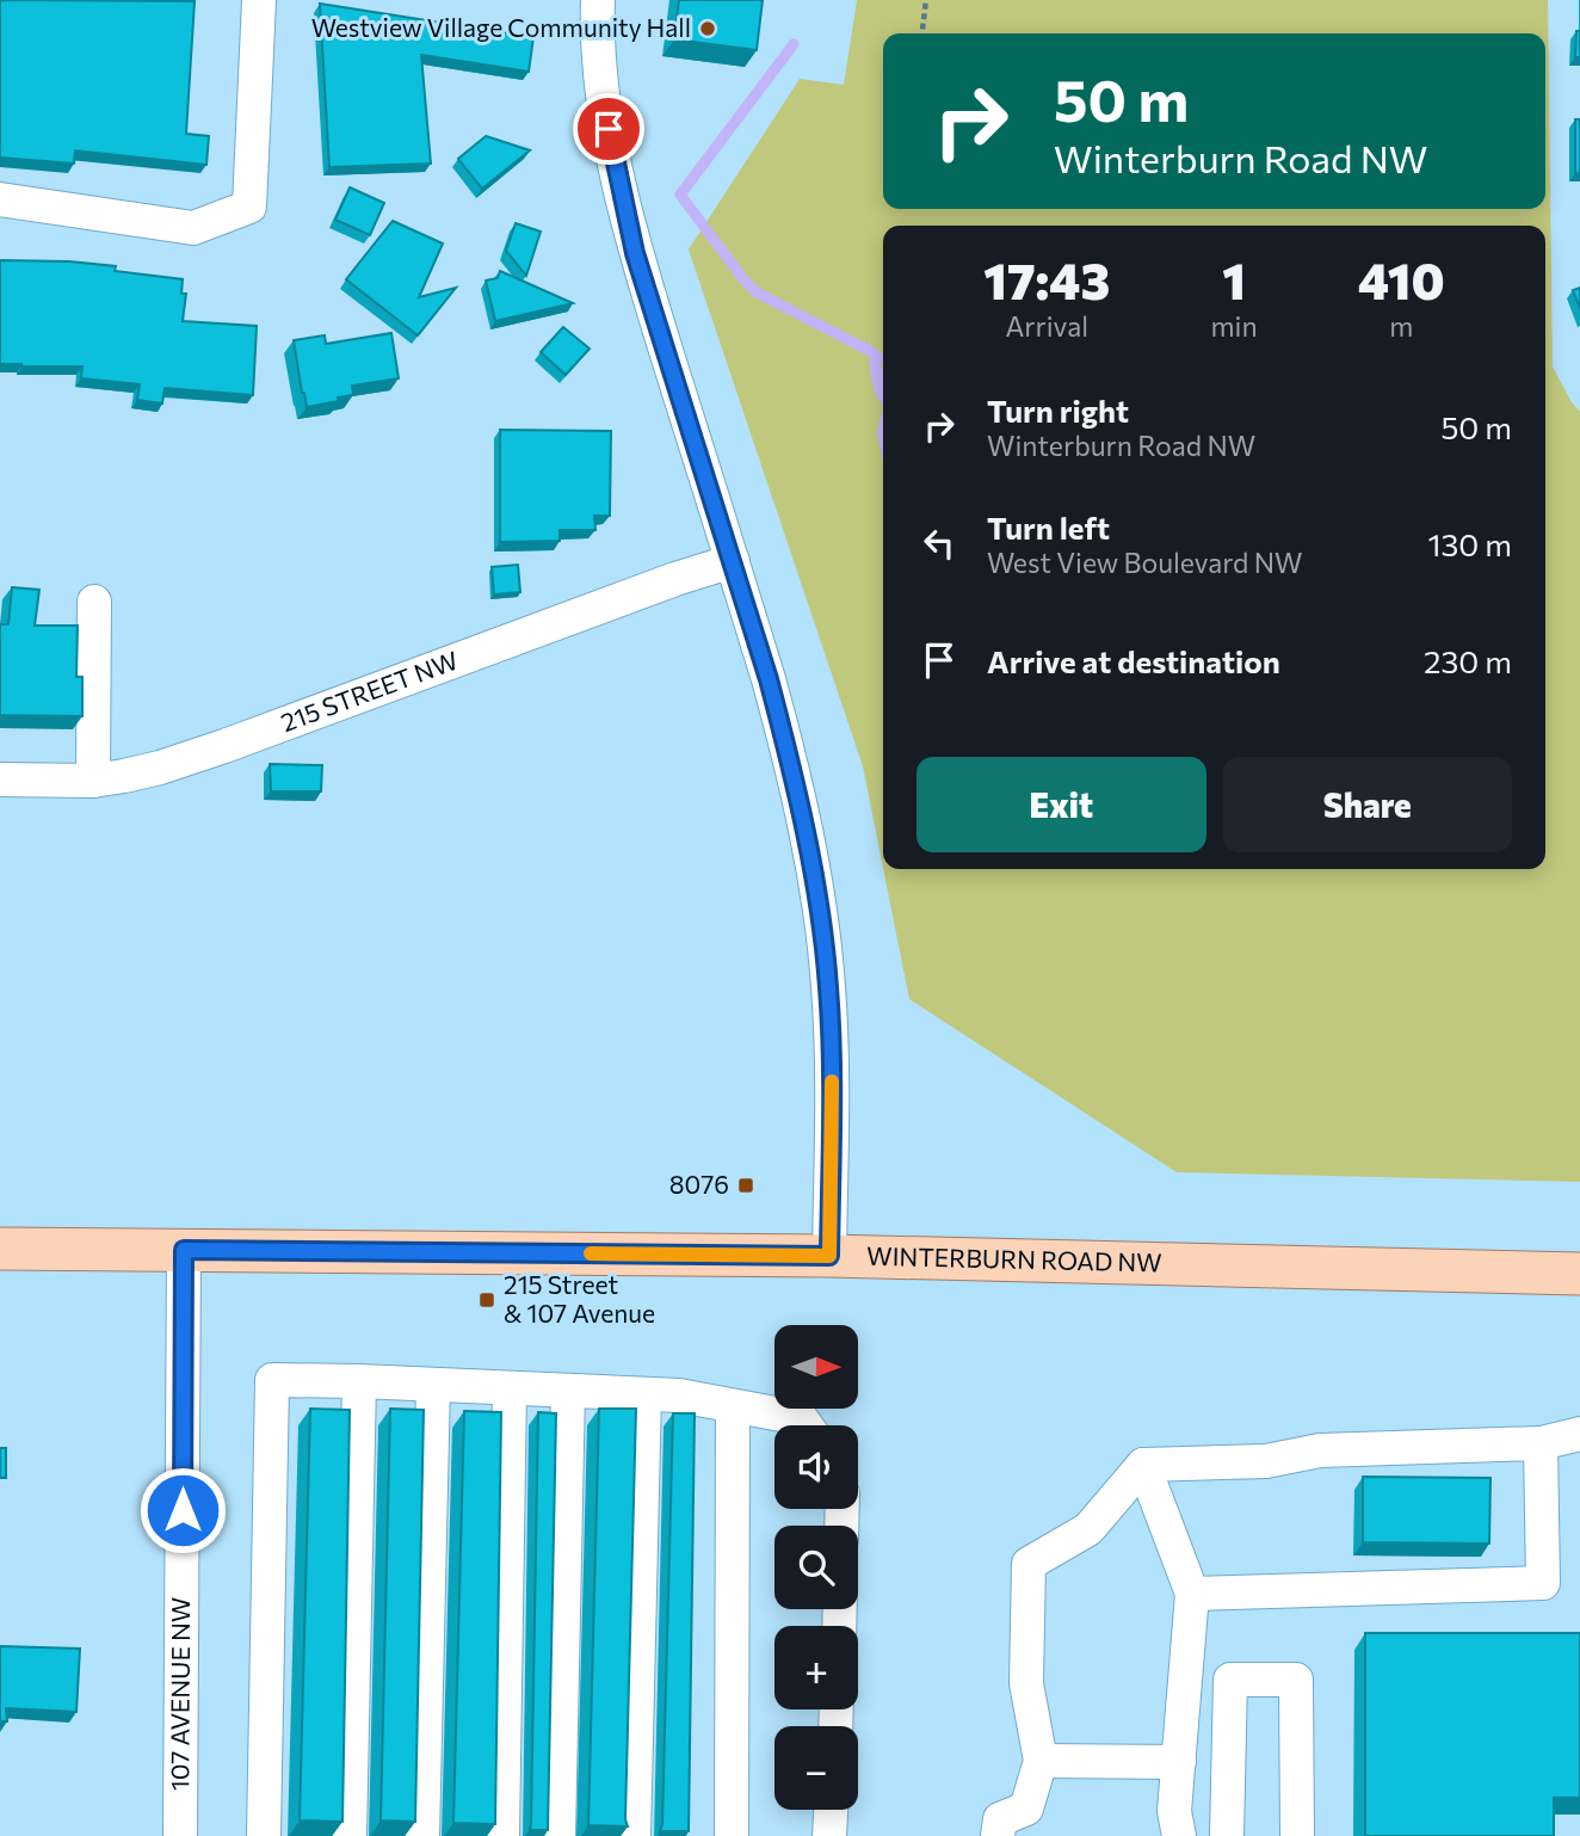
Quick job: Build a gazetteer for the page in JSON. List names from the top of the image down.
{
  "streets": {
    "main road": ["WINTERBURN ROAD NW"],
    "street": ["215 STREET NW", "107 AVENUE NW"]
  },
  "crossings": [
    ["WINTERBURN ROAD NW", "107 AVENUE NW"]
  ],
  "places": {
    "other": ["Westview Village Community Hall"],
    "transit": ["8076", "215 Street & 107 Avenue"]
  },
  "north": "right",
  "page": {
    "turn": ["50 m", "Winterburn Road NW"],
    "eta": [
      "17:43",
      "Arrival",
      "1",
      "min",
      "410",
      "m"
    ],
    "list": [
      {
        "name": "Turn right",
        "note": "Winterburn Road NW",
        "value": "50 m"
      },
      {
        "name": "Turn left",
        "note": "West View Boulevard NW",
        "value": "130 m"
      },
      {
        "name": "Arrive at destination",
        "value": "230 m"
      }
    ],
    "buttons": ["Exit", "Share"],
    "map_buttons": ["+", "−"]
  }
}
